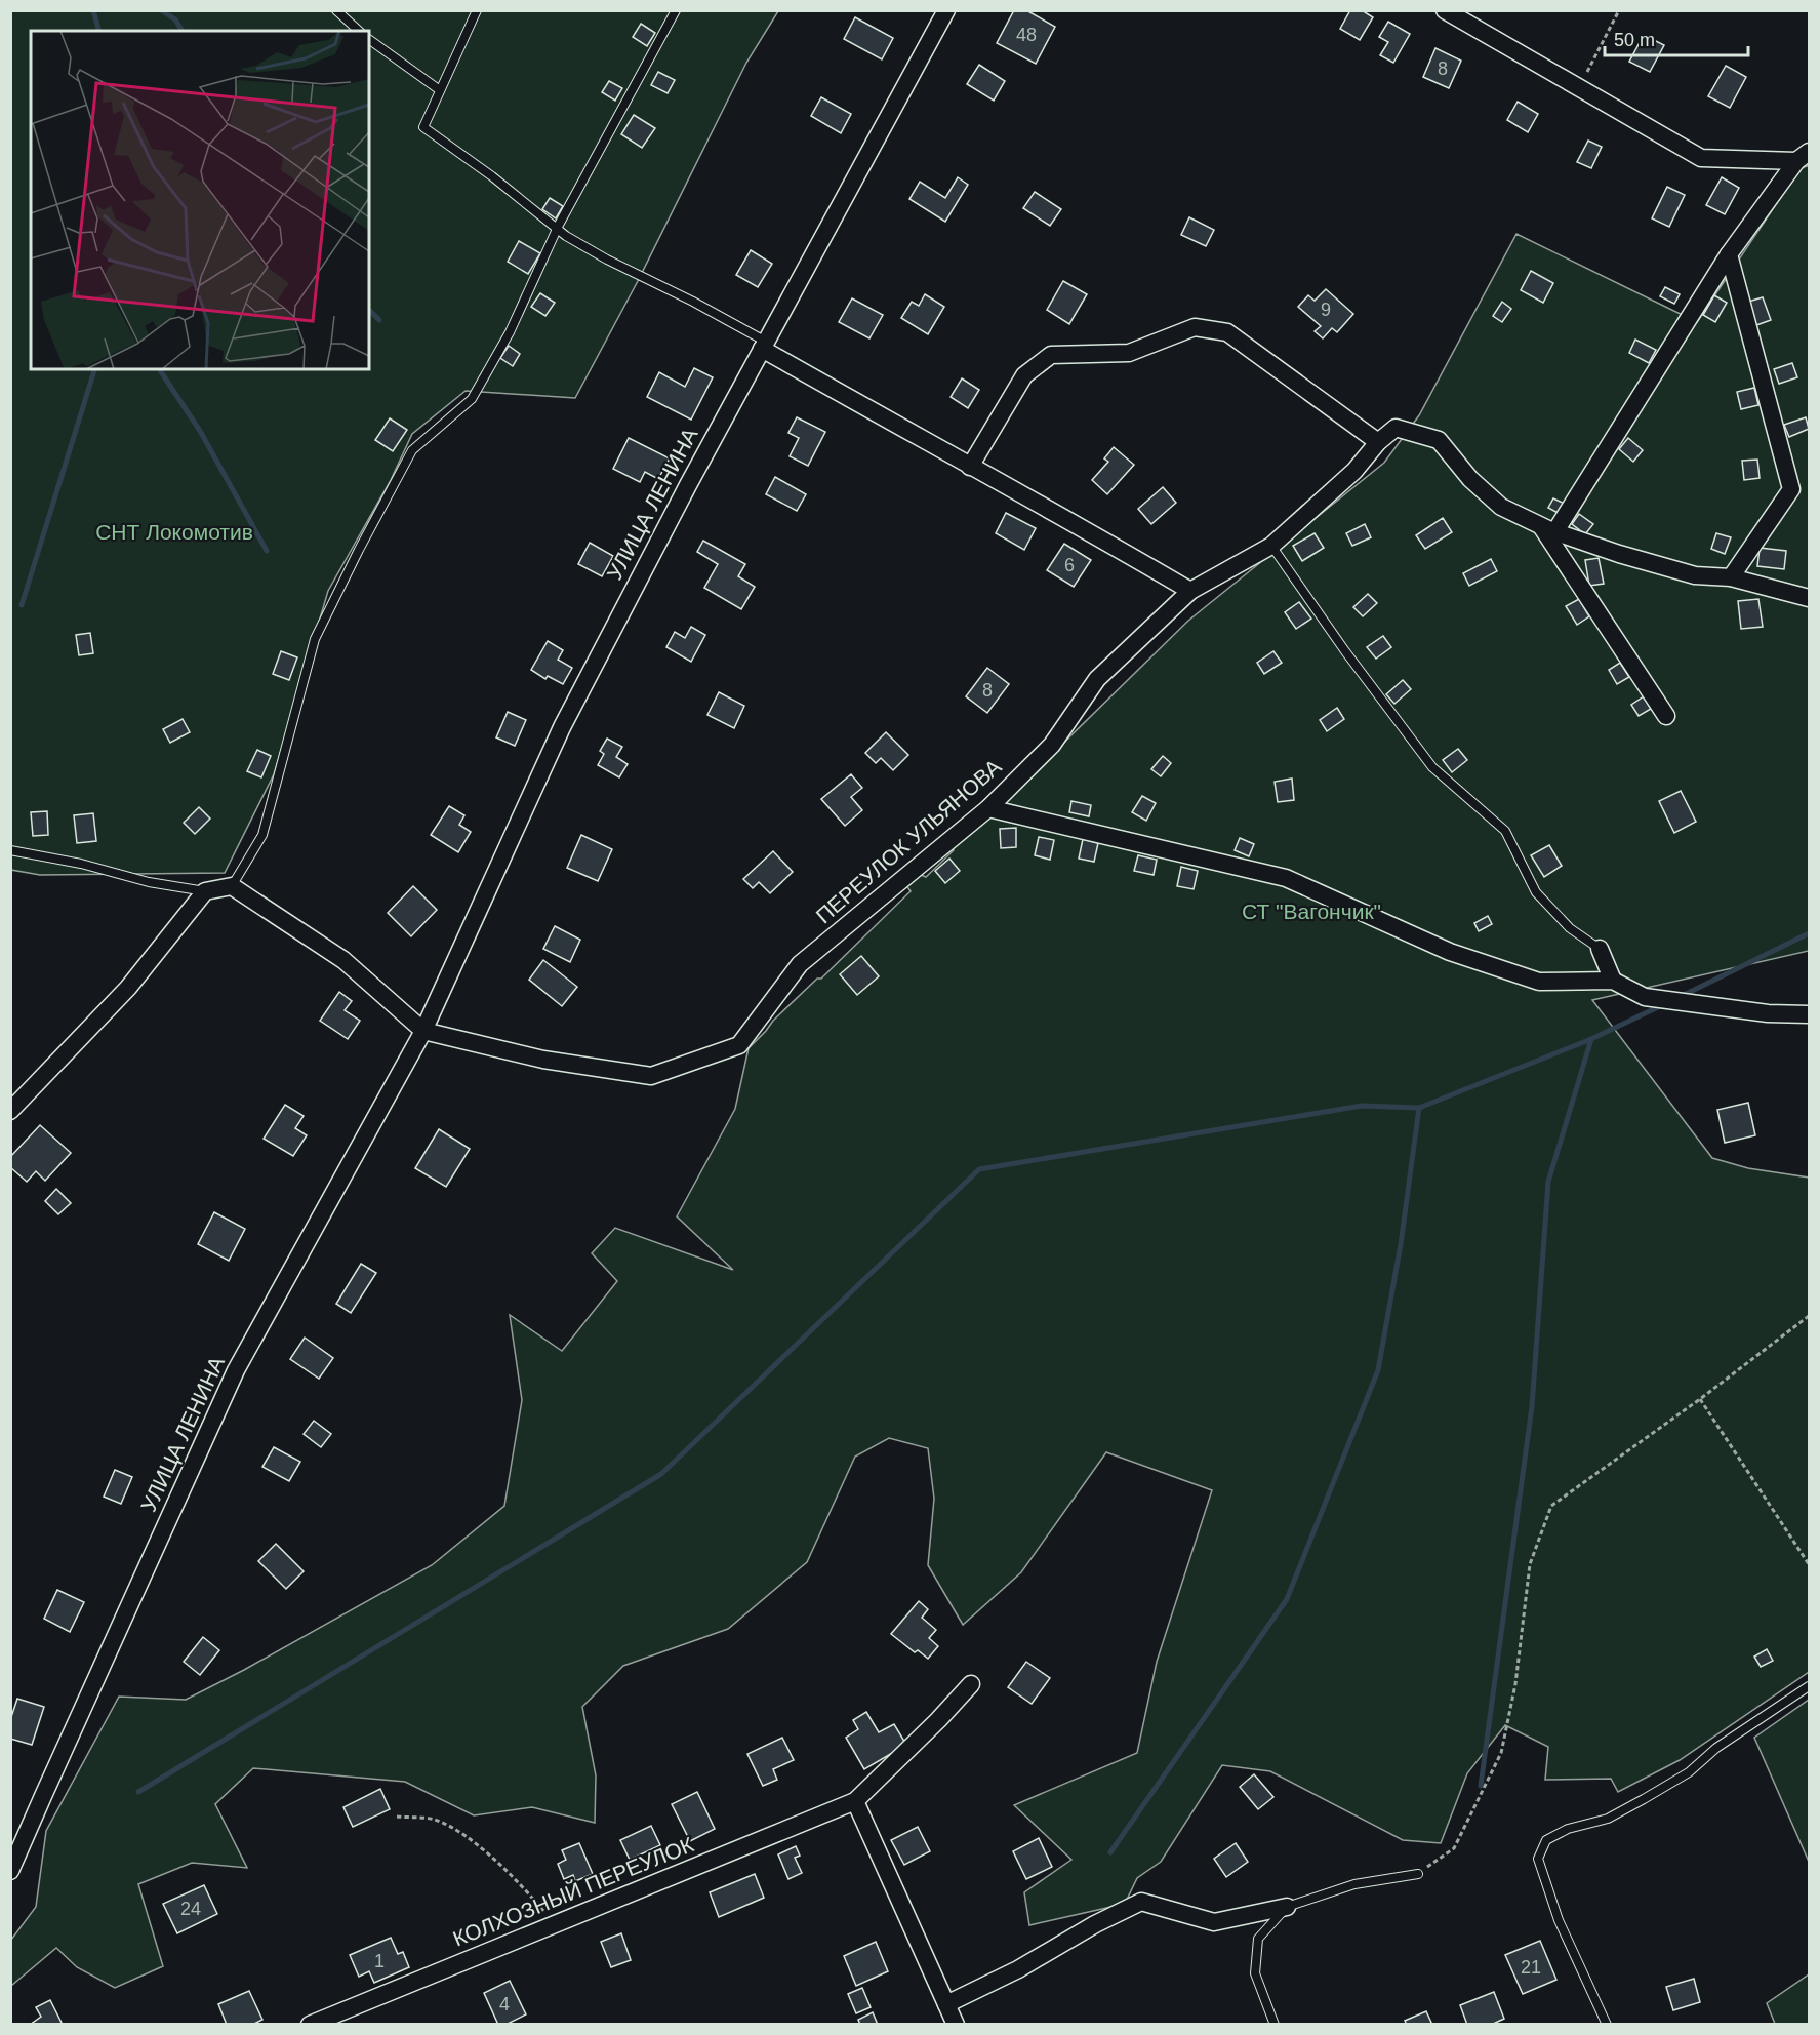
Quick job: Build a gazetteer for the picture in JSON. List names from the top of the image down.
{
  "streets": {
    "street": ["УЛИЦА ЛЕНИНА", "ПЕРЕУЛОК УЛЬЯНОВА", "КОЛХОЗНЫЙ ПЕРЕУЛОК"]
  },
  "crossings": [
    ["УЛИЦА ЛЕНИНА", "ПЕРЕУЛОК УЛЬЯНОВА"]
  ],
  "parks": ["СНТ Локомотив", "СТ \"Вагончик\""],
  "house_numbers": [
    "48",
    "8",
    "9",
    "6",
    "8",
    "24",
    "1",
    "21",
    "4"
  ],
  "scale_bar": "50 m"
}
